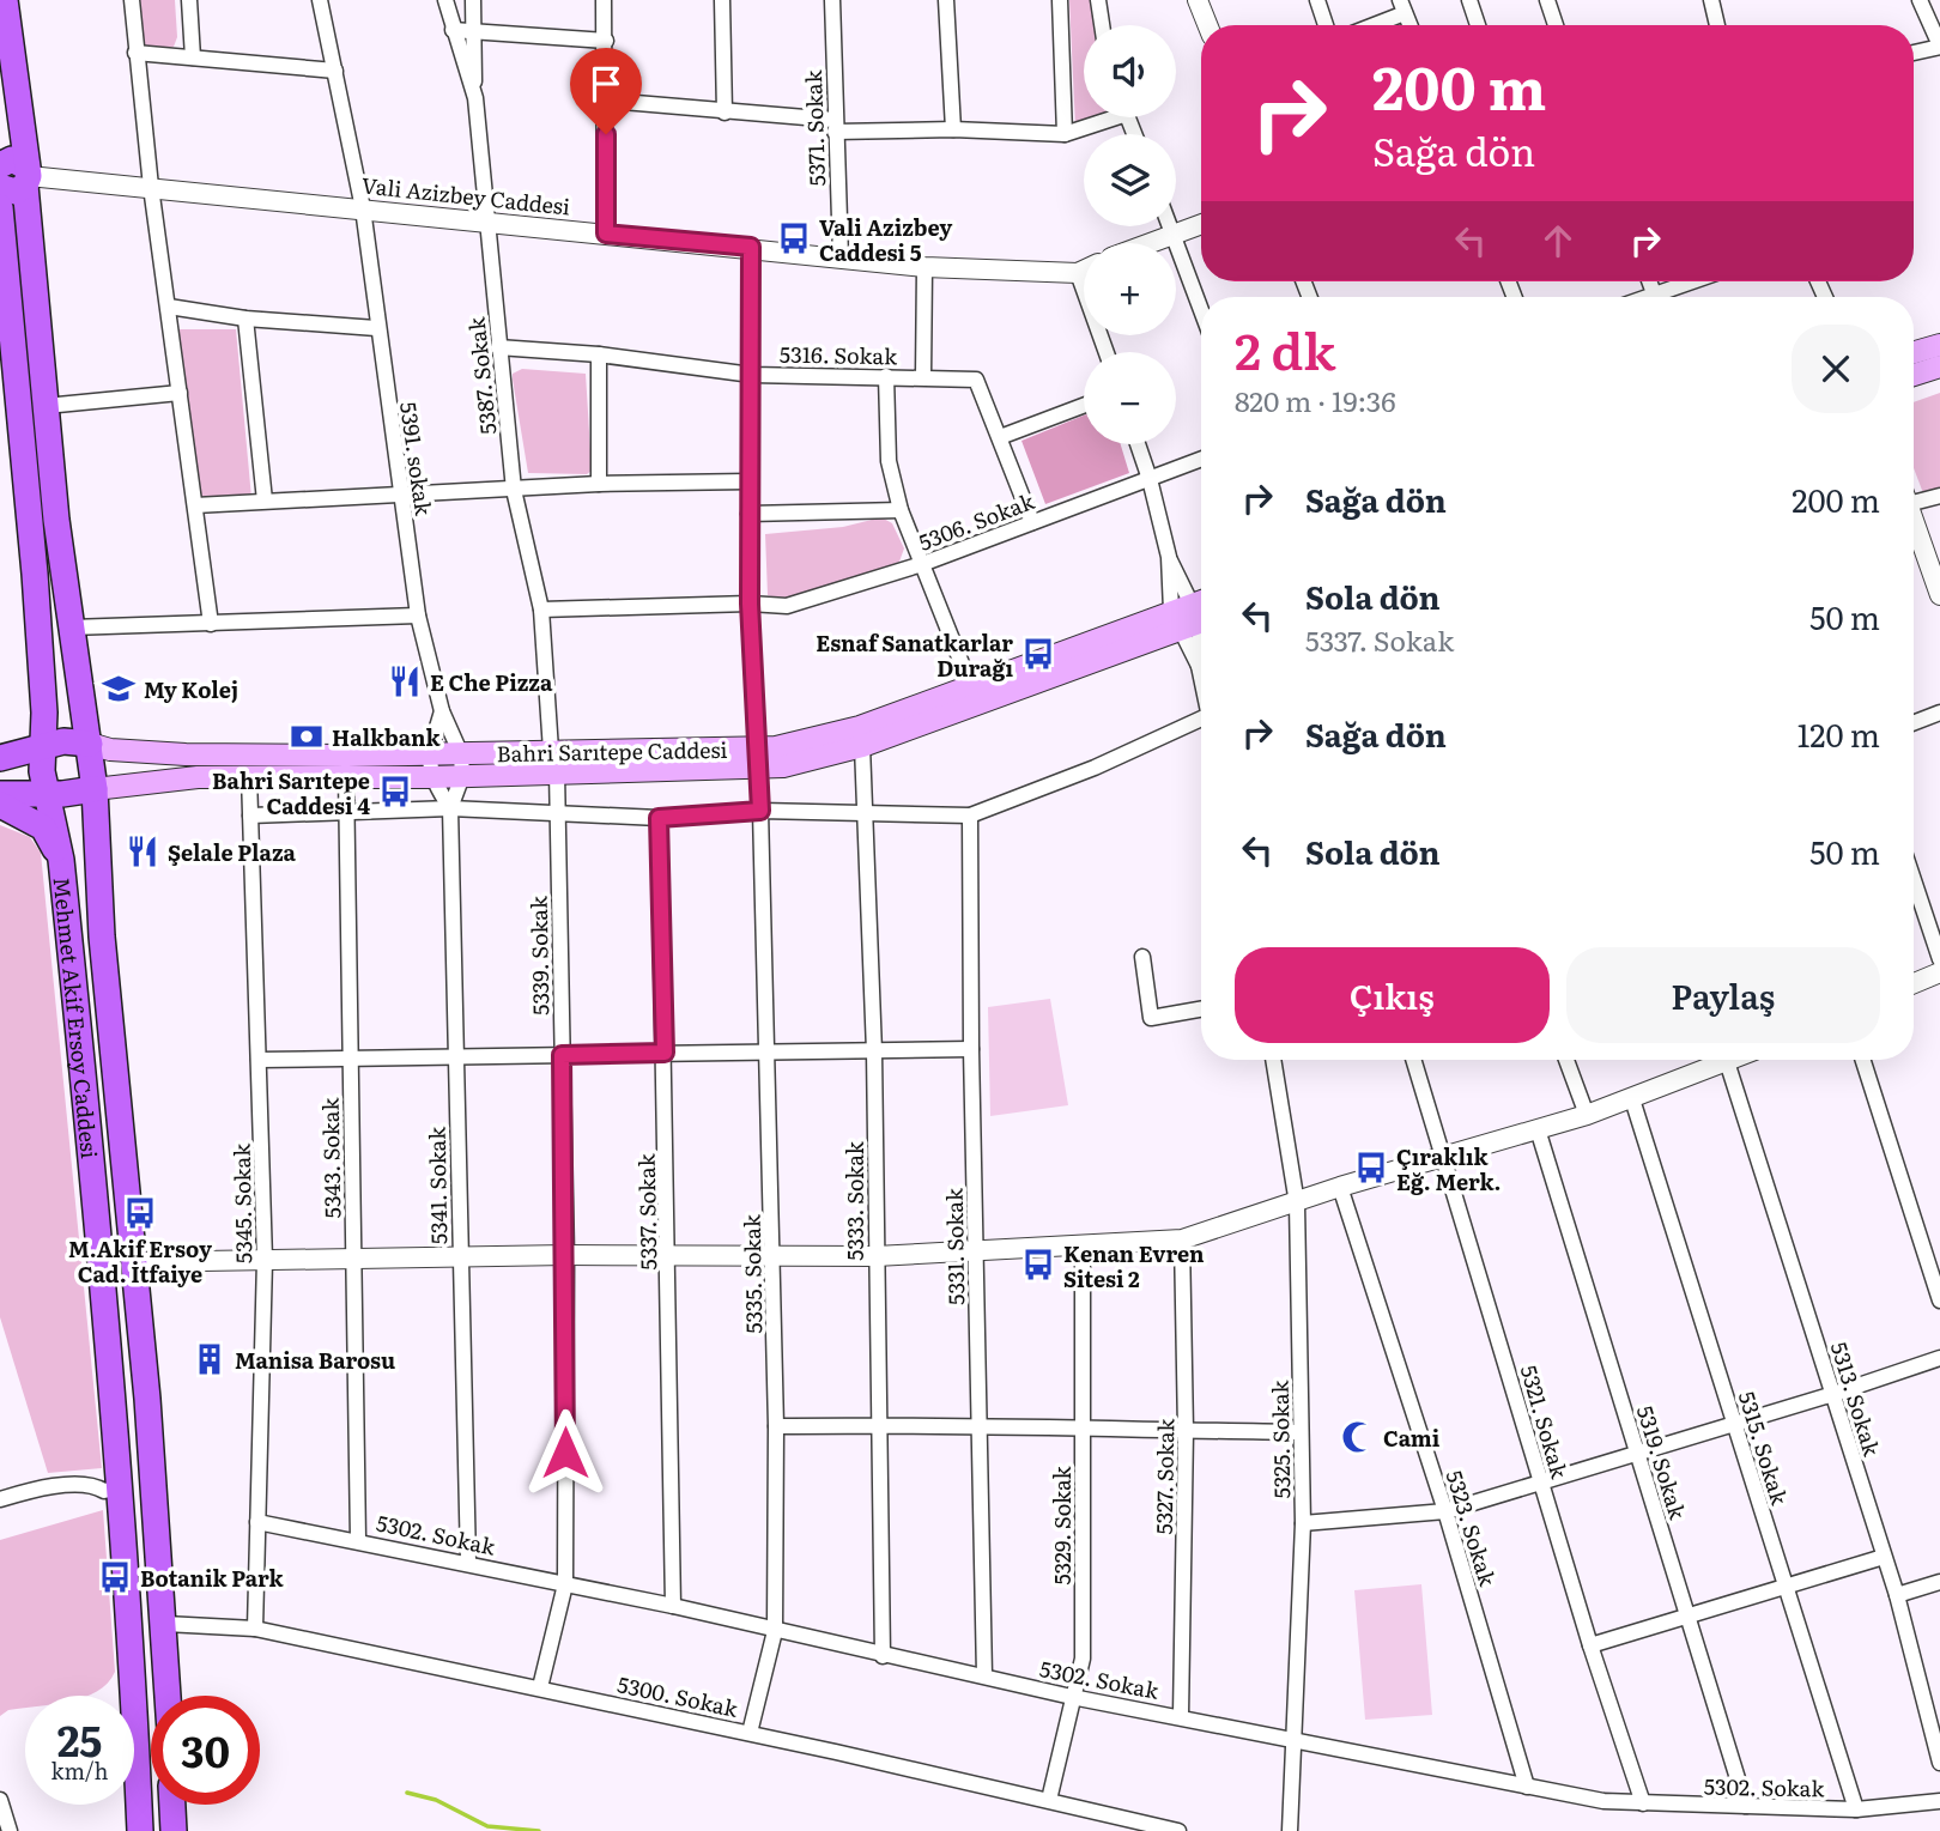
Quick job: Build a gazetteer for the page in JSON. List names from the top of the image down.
{
  "streets": {
    "main road": ["Bahri Sarıtepe Caddesi", "Mehmet Akif Ersoy Caddesi"],
    "street": [
      "5371. Sokak",
      "Vali Azizbey Caddesi",
      "5316. Sokak",
      "5387. Sokak",
      "5391. sokak",
      "5306. Sokak",
      "5339. Sokak",
      "5343. Sokak",
      "5341. Sokak",
      "5333. Sokak",
      "5345. Sokak",
      "5337. Sokak",
      "5331. Sokak",
      "5335. Sokak",
      "5313. Sokak",
      "5321. Sokak",
      "5325. Sokak",
      "5315. Sokak",
      "5319. Sokak",
      "5327. Sokak",
      "5329. Sokak",
      "5323. Sokak",
      "5302. Sokak",
      "5300. Sokak"
    ]
  },
  "crossings": [
    ["5371. Sokak", "Vali Azizbey Caddesi"],
    ["Vali Azizbey Caddesi", "5387. Sokak"],
    ["Vali Azizbey Caddesi", "5391. sokak"],
    ["Vali Azizbey Caddesi", "Mehmet Akif Ersoy Caddesi"],
    ["Vali Azizbey Caddesi", "5335. Sokak"],
    ["5316. Sokak", "5387. Sokak"],
    ["5316. Sokak", "5306. Sokak"],
    ["5316. Sokak", "5335. Sokak"],
    ["5387. Sokak", "5306. Sokak"],
    ["5387. Sokak", "Bahri Sarıtepe Caddesi"],
    ["5391. sokak", "Bahri Sarıtepe Caddesi"],
    ["5306. Sokak", "5335. Sokak"],
    ["Bahri Sarıtepe Caddesi", "5339. Sokak"],
    ["Bahri Sarıtepe Caddesi", "Mehmet Akif Ersoy Caddesi"],
    ["Bahri Sarıtepe Caddesi", "5343. Sokak"],
    ["Bahri Sarıtepe Caddesi", "5333. Sokak"],
    ["Bahri Sarıtepe Caddesi", "5345. Sokak"],
    ["Bahri Sarıtepe Caddesi", "5335. Sokak"],
    ["5339. Sokak", "5302. Sokak"],
    ["5339. Sokak", "5300. Sokak"],
    ["Mehmet Akif Ersoy Caddesi", "5300. Sokak"],
    ["5343. Sokak", "5302. Sokak"],
    ["5341. Sokak", "5302. Sokak"],
    ["5333. Sokak", "5302. Sokak"],
    ["5345. Sokak", "5302. Sokak"],
    ["5345. Sokak", "5300. Sokak"],
    ["5337. Sokak", "5302. Sokak"],
    ["5331. Sokak", "5302. Sokak"],
    ["5335. Sokak", "5302. Sokak"],
    ["5335. Sokak", "5300. Sokak"],
    ["5321. Sokak", "5302. Sokak"],
    ["5325. Sokak", "5302. Sokak"],
    ["5315. Sokak", "5302. Sokak"],
    ["5319. Sokak", "5302. Sokak"],
    ["5327. Sokak", "5302. Sokak"],
    ["5329. Sokak", "5302. Sokak"],
    ["5329. Sokak", "5300. Sokak"],
    ["5323. Sokak", "5302. Sokak"]
  ],
  "places": {
    "bus stop": [
      "Vali Azizbey Caddesi 5",
      "Esnaf Sanatkarlar Durağı",
      "Bahri Sarıtepe Caddesi 4",
      "Çıraklık Eğ. Merk.",
      "M.Akif Ersoy Cad. İtfaiye",
      "Kenan Evren Sitesi 2",
      "Botanik Park"
    ],
    "restaurant": ["E Che Pizza", "Şelale Plaza"],
    "school or university": ["My Kolej"],
    "bank": ["Halkbank"],
    "building": ["Manisa Barosu"],
    "mosque": ["Cami"]
  },
  "page": {
    "map_buttons": ["+", "−"],
    "turn": ["200 m", "Sağa dön"],
    "heading": ["2 dk", "820 m · 19:36"],
    "list": [
      {
        "name": "Sağa dön",
        "value": "200 m"
      },
      {
        "name": "Sola dön",
        "note": "5337. Sokak",
        "value": "50 m"
      },
      {
        "name": "Sağa dön",
        "value": "120 m"
      },
      {
        "name": "Sola dön",
        "value": "50 m"
      }
    ],
    "buttons": ["Çıkış", "Paylaş"],
    "speed": "25 km/h",
    "limit": "30"
  }
}
